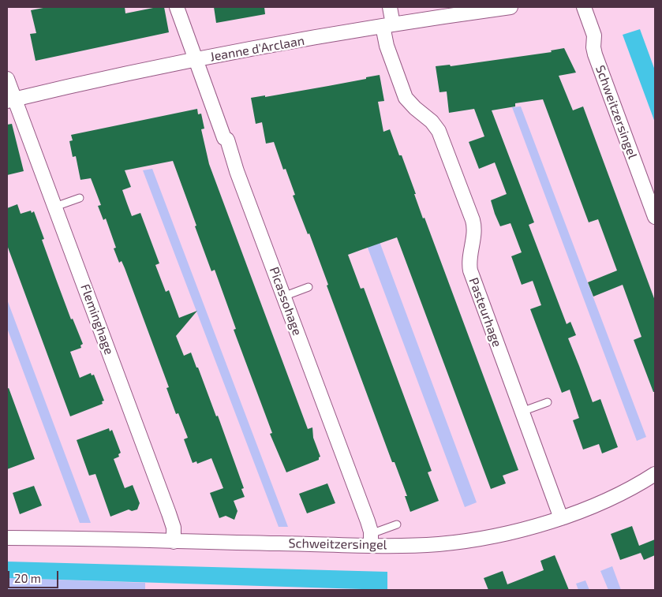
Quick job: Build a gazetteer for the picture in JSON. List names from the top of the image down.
{
  "streets": {
    "street": [
      "Jeanne d'Arclaan",
      "Schweitzersingel",
      "Picassohage",
      "Pasteurhage",
      "Fleminghage"
    ]
  },
  "crossings": [
    ["Jeanne d'Arclaan", "Picassohage"],
    ["Jeanne d'Arclaan", "Pasteurhage"],
    ["Jeanne d'Arclaan", "Fleminghage"],
    ["Schweitzersingel", "Picassohage"],
    ["Schweitzersingel", "Pasteurhage"],
    ["Schweitzersingel", "Fleminghage"]
  ],
  "scale_bar": "20 m"
}
